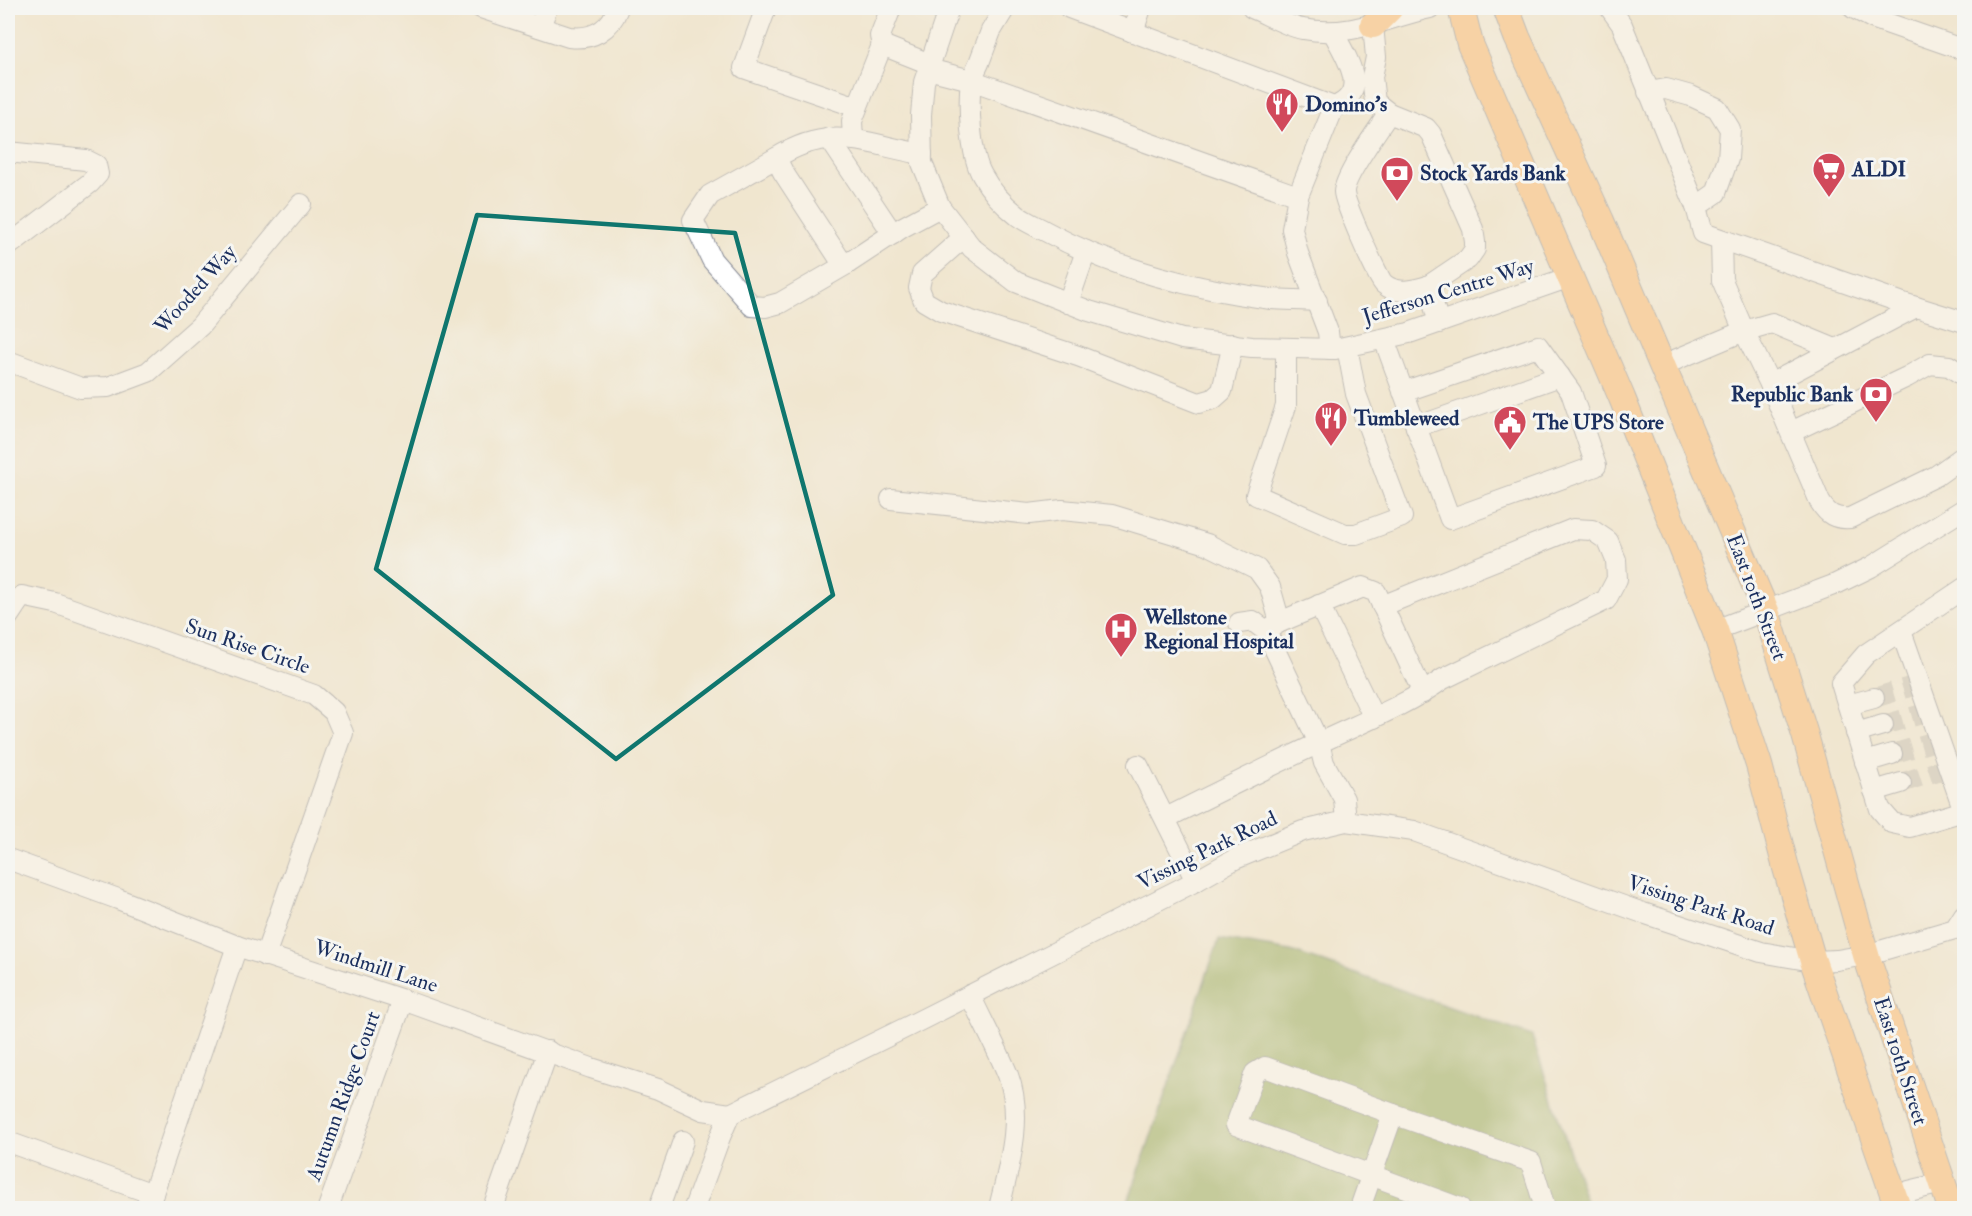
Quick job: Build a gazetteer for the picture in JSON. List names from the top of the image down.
{
  "streets": {
    "main road": ["East 10th Street"],
    "street": [
      "Wooded Way",
      "Jefferson Centre Way",
      "Sun Rise Circle",
      "Vissing Park Road",
      "Windmill Lane",
      "Autumn Ridge Court"
    ]
  },
  "crossings": [
    ["East 10th Street", "Vissing Park Road"],
    ["Sun Rise Circle", "Windmill Lane"],
    ["Vissing Park Road", "Windmill Lane"],
    ["Windmill Lane", "Autumn Ridge Court"]
  ],
  "places": {
    "restaurant": ["Domino's", "Tumbleweed"],
    "supermarket": ["ALDI"],
    "bank": ["Stock Yards Bank", "Republic Bank"],
    "public building": ["The UPS Store"],
    "hospital": ["Wellstone Regional Hospital"]
  }
}
